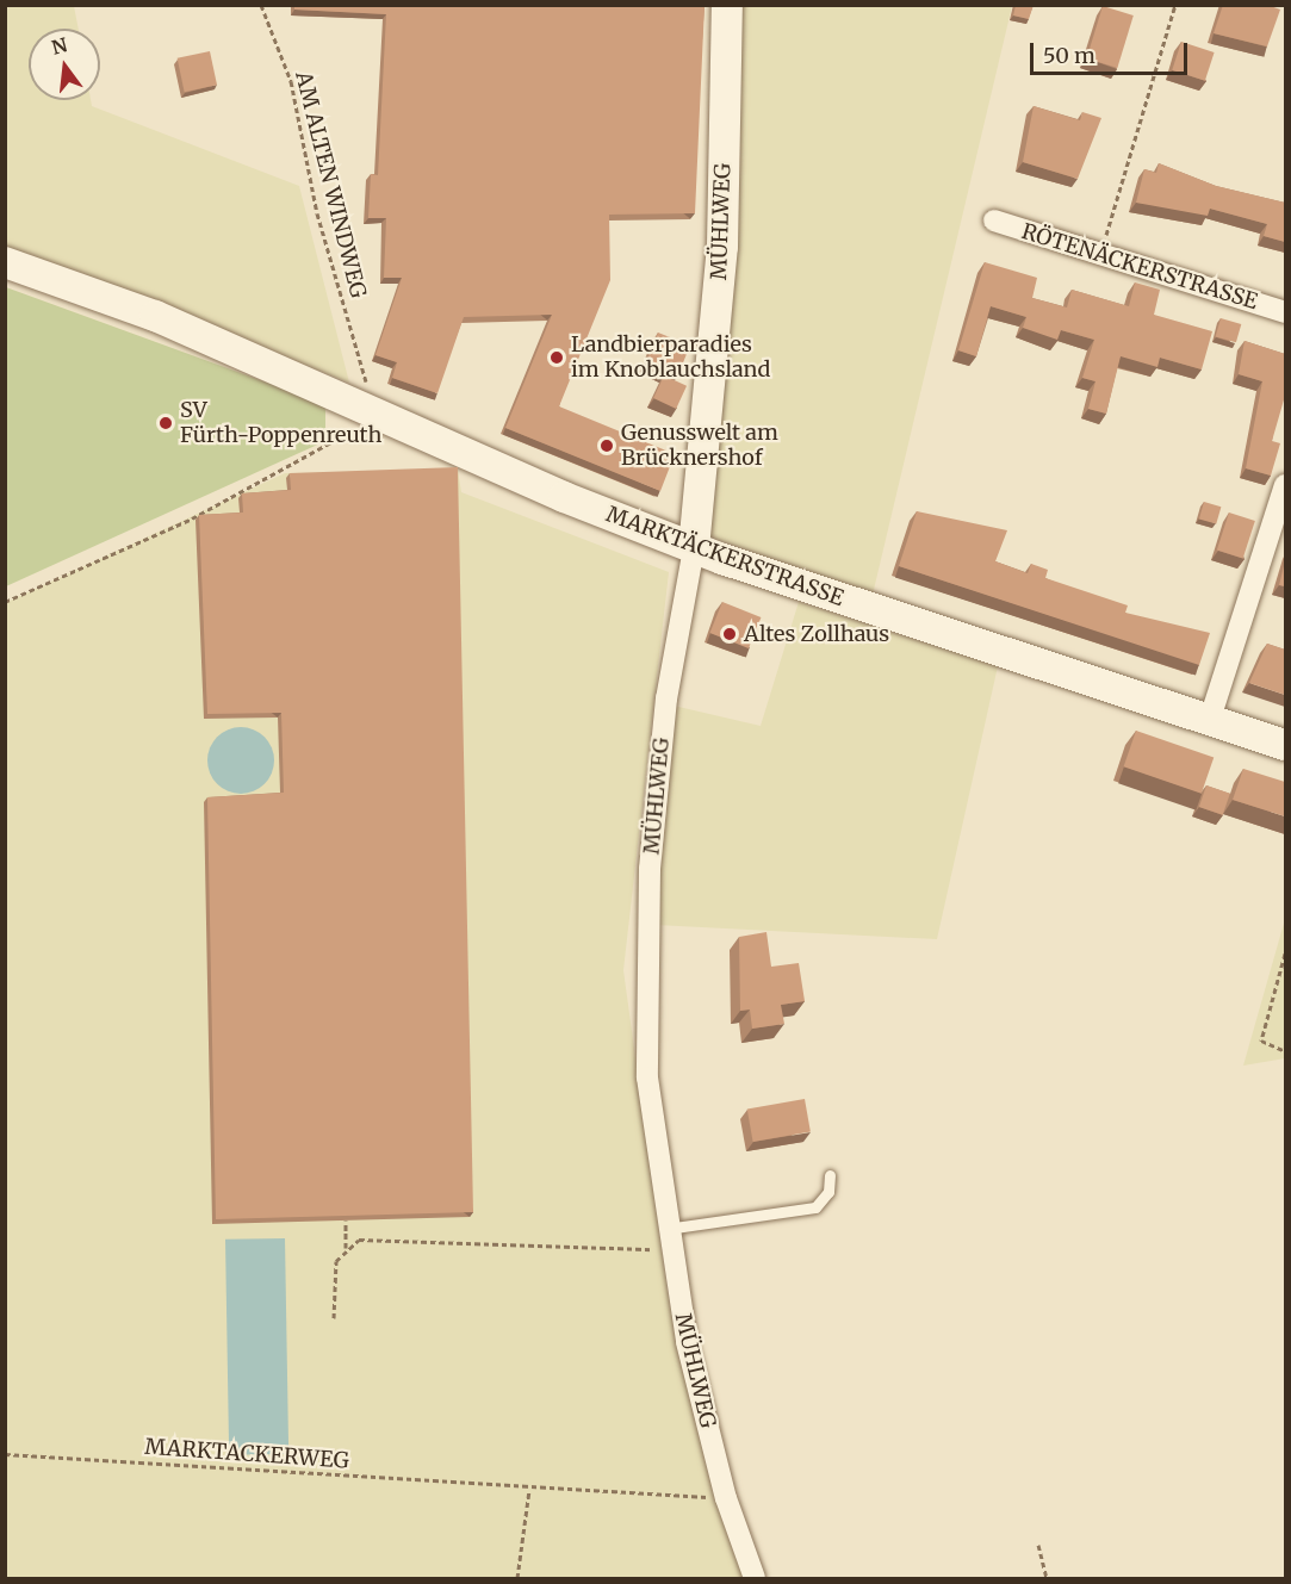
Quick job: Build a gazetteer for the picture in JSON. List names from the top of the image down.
{
  "streets": {
    "street": ["MÜHLWEG", "RÖTENÄCKERSTRASSE", "MARKTÄCKERSTRASSE"],
    "path": ["AM ALTEN WINDWEG", "MARKTACKERWEG"]
  },
  "crossings": [
    ["AM ALTEN WINDWEG", "MARKTÄCKERSTRASSE"],
    ["MÜHLWEG", "MARKTÄCKERSTRASSE"],
    ["MÜHLWEG", "MARKTACKERWEG"]
  ],
  "places": [
    "Landbierparadies im Knoblauchsland",
    "SV Fürth-Poppenreuth",
    "Genusswelt am Brücknershof",
    "Altes Zollhaus"
  ],
  "scale_bar": "50 m",
  "north": "top"
}
